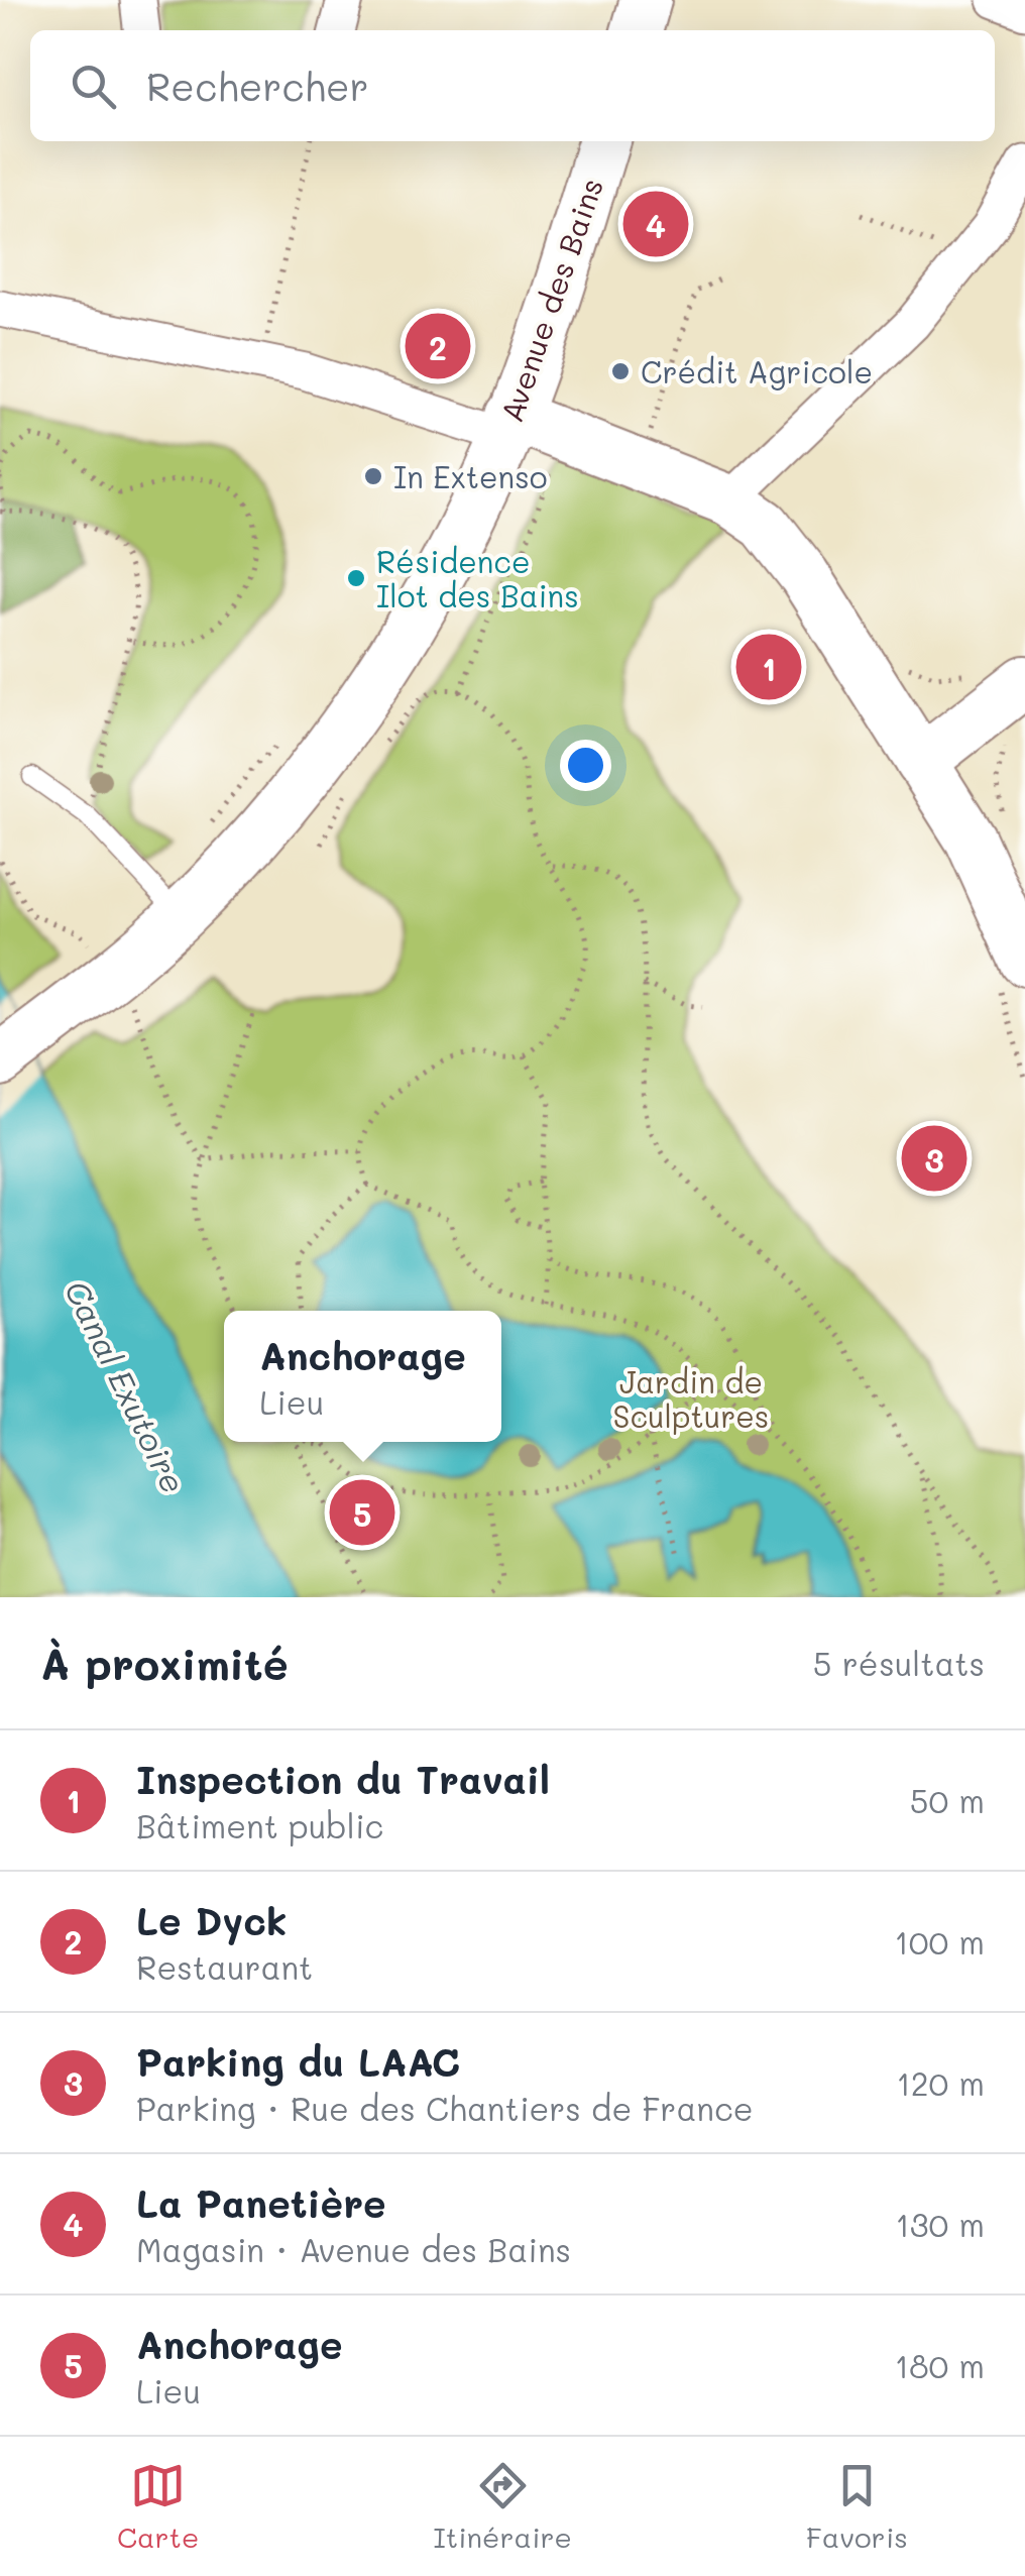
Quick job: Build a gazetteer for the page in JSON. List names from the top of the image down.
{
  "streets": {
    "street": ["Avenue des Bains"]
  },
  "water": ["Canal Exutoire"],
  "parks": ["Jardin de Sculptures"],
  "places": ["Crédit Agricole", "In Extenso", "Résidence Ilot des Bains"],
  "page": {
    "search": "Rechercher",
    "pins": [
      "4",
      "2",
      "1",
      "3",
      "5"
    ],
    "popup": ["Anchorage", "Lieu"],
    "heading": ["À proximité", "5 résultats"],
    "list": [
      {
        "mark": "1",
        "name": "Inspection du Travail",
        "note": "Bâtiment public",
        "value": "50 m"
      },
      {
        "mark": "2",
        "name": "Le Dyck",
        "note": "Restaurant",
        "value": "100 m"
      },
      {
        "mark": "3",
        "name": "Parking du LAAC",
        "note": "Parking · Rue des Chantiers de France",
        "value": "120 m"
      },
      {
        "mark": "4",
        "name": "La Panetière",
        "note": "Magasin · Avenue des Bains",
        "value": "130 m"
      },
      {
        "mark": "5",
        "name": "Anchorage",
        "note": "Lieu",
        "value": "180 m"
      }
    ],
    "nav": ["Carte", "Itinéraire", "Favoris"]
  }
}
